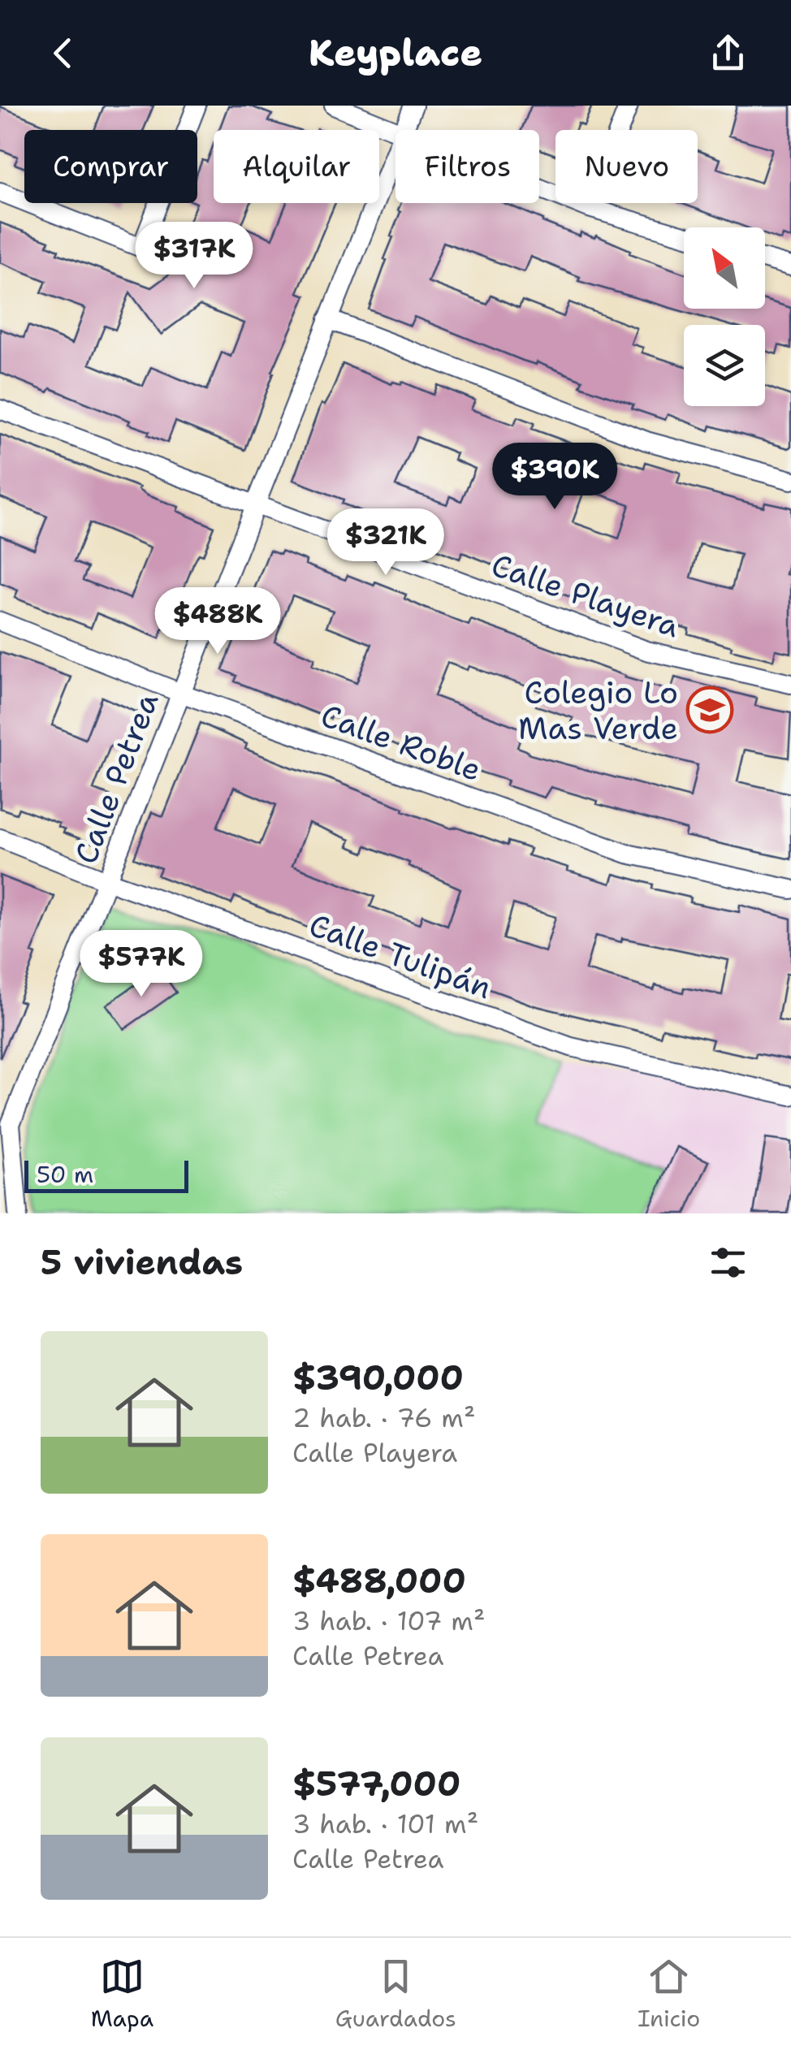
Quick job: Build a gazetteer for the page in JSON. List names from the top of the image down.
{
  "streets": {
    "street": [
      "Calle Playera",
      "Calle Roble",
      "Calle Petrea",
      "Calle Tulipán"
    ]
  },
  "crossings": [
    ["Calle Playera", "Calle Petrea"],
    ["Calle Roble", "Calle Petrea"],
    ["Calle Petrea", "Calle Tulipán"]
  ],
  "places": {
    "school or university": ["Colegio Lo Mas Verde"]
  },
  "scale_bar": "50 m",
  "north": "top left",
  "page": {
    "header": "Keyplace",
    "chip": [
      "Comprar",
      "Alquilar",
      "Filtros",
      "Nuevo"
    ],
    "price": [
      "$317K",
      "$390K",
      "$321K",
      "$488K",
      "$577K"
    ],
    "scale": "50 m",
    "heading": "5 viviendas",
    "list": [
      {
        "name": "$390,000",
        "note": "2 hab. · 76 m² · Calle Playera"
      },
      {
        "name": "$488,000",
        "note": "3 hab. · 107 m² · Calle Petrea"
      },
      {
        "name": "$577,000",
        "note": "3 hab. · 101 m² · Calle Petrea"
      }
    ],
    "tabs": ["Mapa", "Guardados", "Inicio"]
  }
}
